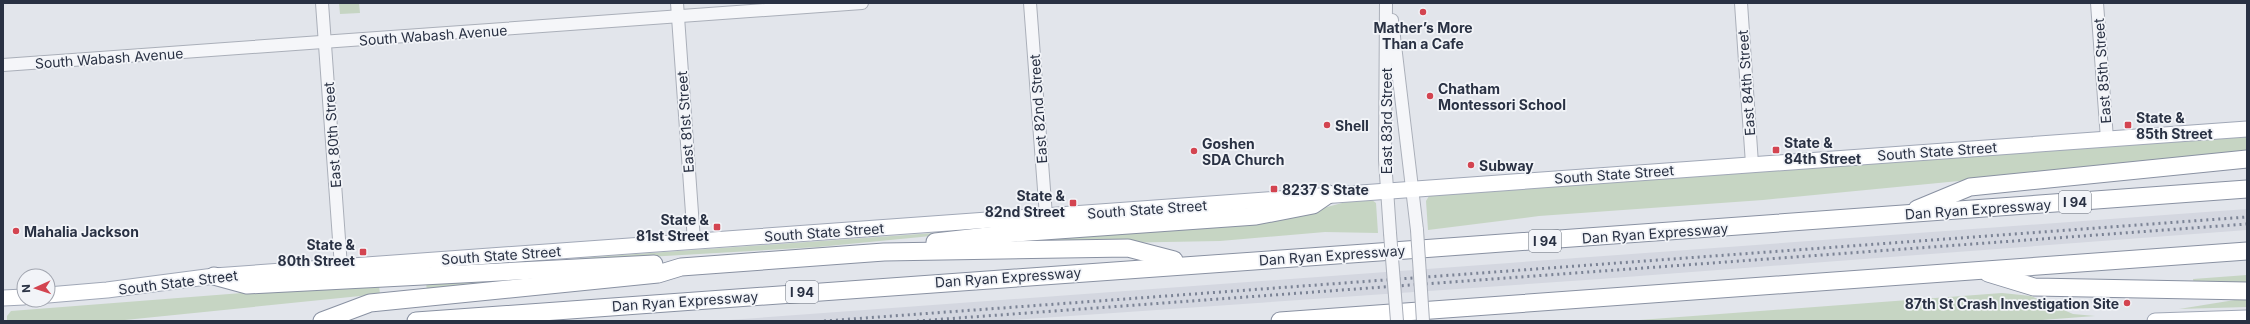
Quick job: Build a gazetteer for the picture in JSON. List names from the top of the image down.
{
  "streets": {
    "highway": ["I 94", "Dan Ryan Expressway"],
    "main road": ["South State Street"],
    "street": [
      "South Wabash Avenue",
      "East 85th Street",
      "East 84th Street",
      "East 82nd Street",
      "East 83rd Street",
      "East 81st Street",
      "East 80th Street"
    ]
  },
  "crossings": [
    ["South Wabash Avenue", "East 81st Street"],
    ["South Wabash Avenue", "East 80th Street"],
    ["East 85th Street", "South State Street"],
    ["East 84th Street", "South State Street"],
    ["East 82nd Street", "South State Street"],
    ["East 83rd Street", "South State Street"],
    ["East 81st Street", "South State Street"],
    ["East 80th Street", "South State Street"]
  ],
  "places": {
    "other": [
      "Mather’s More Than a Cafe",
      "Chatham Montessori School",
      "Shell",
      "Goshen SDA Church",
      "Subway",
      "Mahalia Jackson",
      "87th St Crash Investigation Site"
    ],
    "transit": [
      "State & 85th Street",
      "State & 84th Street",
      "8237 S State",
      "State & 82nd Street",
      "State & 81st Street",
      "State & 80th Street"
    ]
  },
  "north": "left"
}
